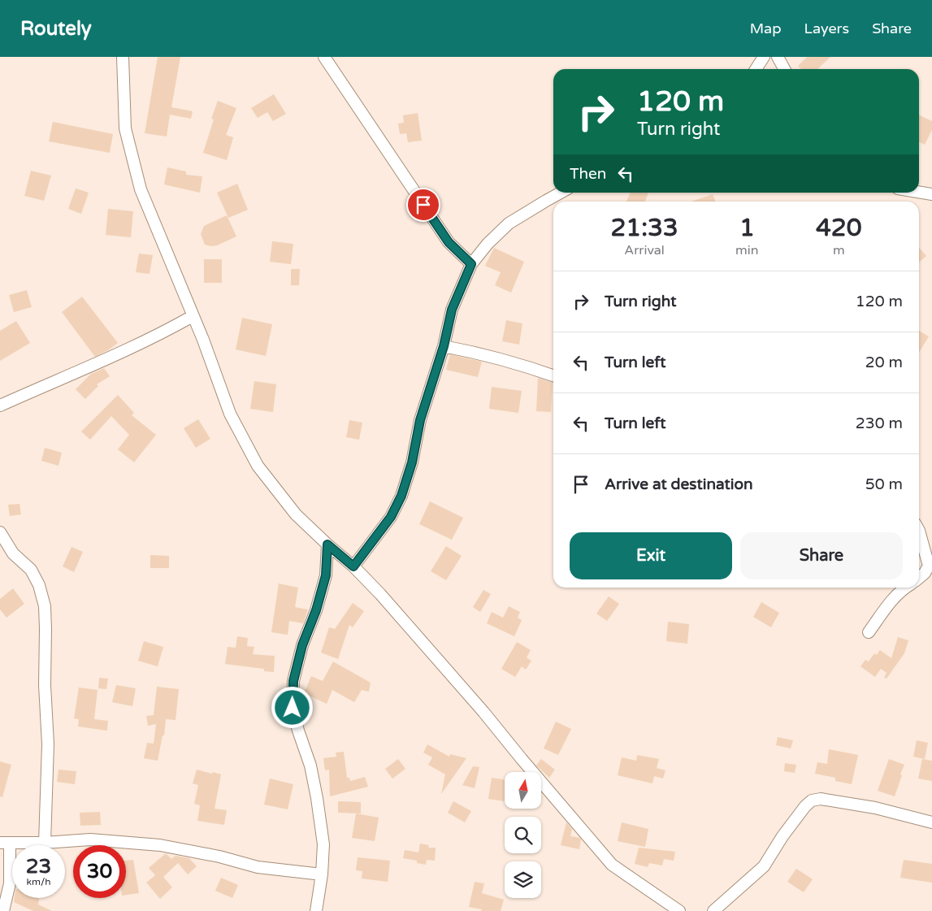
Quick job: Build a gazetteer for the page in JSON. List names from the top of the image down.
{
  "north": "top",
  "page": {
    "header": "Routely",
    "nav": ["Map", "Layers", "Share"],
    "turn": ["120 m", "Turn right"],
    "then": "Then",
    "eta": [
      "21:33",
      "Arrival",
      "1",
      "min",
      "420",
      "m"
    ],
    "list": [
      {
        "name": "Turn right",
        "value": "120 m"
      },
      {
        "name": "Turn left",
        "value": "20 m"
      },
      {
        "name": "Turn left",
        "value": "230 m"
      },
      {
        "name": "Arrive at destination",
        "value": "50 m"
      }
    ],
    "buttons": ["Exit", "Share"],
    "speed": "23 km/h",
    "limit": "30"
  }
}
